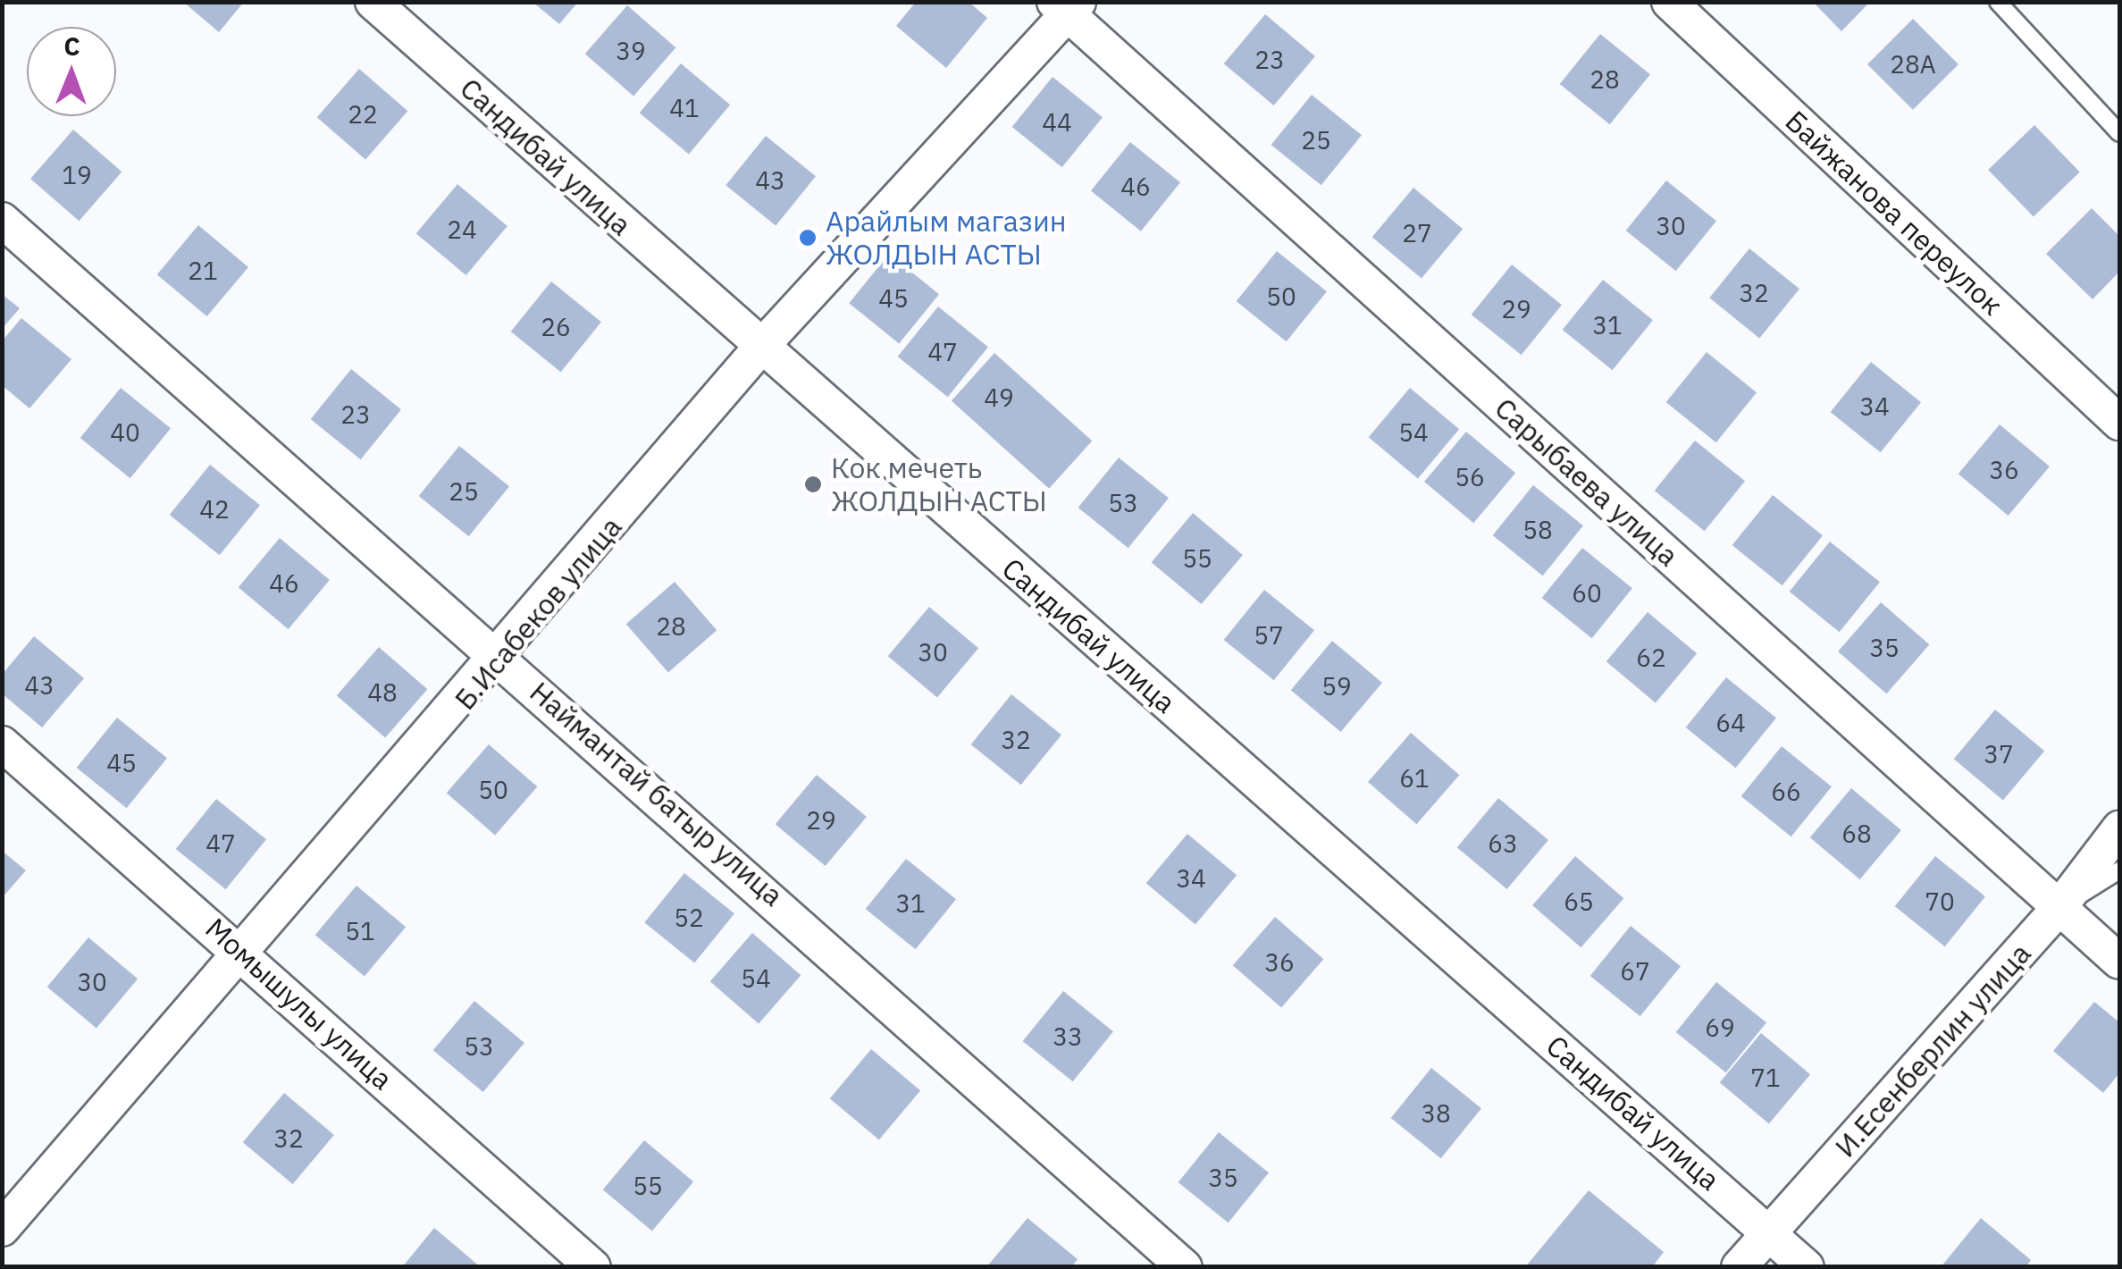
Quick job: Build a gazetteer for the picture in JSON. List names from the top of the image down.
{
  "streets": {
    "street": [
      "Сандибай улица",
      "Байжанова переулок",
      "Сарыбаева улица",
      "Б.Исабеков улица",
      "Наймантай батыр улица",
      "Момышулы улица",
      "И.Есенберлин улица"
    ]
  },
  "crossings": [
    ["Сандибай улица", "Б.Исабеков улица"],
    ["Сандибай улица", "И.Есенберлин улица"],
    ["Сарыбаева улица", "Б.Исабеков улица"],
    ["Сарыбаева улица", "И.Есенберлин улица"],
    ["Б.Исабеков улица", "Наймантай батыр улица"],
    ["Б.Исабеков улица", "Момышулы улица"]
  ],
  "places": ["Арайлым магазин ЖОЛДЫН АСТЫ", "Кок мечеть ЖОЛДЫН АСТЫ"],
  "house_numbers": [
    "39",
    "23",
    "28А",
    "28",
    "41",
    "22",
    "44",
    "25",
    "19",
    "43",
    "46",
    "30",
    "24",
    "27",
    "21",
    "32",
    "50",
    "45",
    "29",
    "31",
    "26",
    "47",
    "49",
    "34",
    "23",
    "40",
    "54",
    "36",
    "56",
    "25",
    "53",
    "42",
    "58",
    "55",
    "46",
    "60",
    "28",
    "57",
    "35",
    "30",
    "62",
    "43",
    "59",
    "48",
    "64",
    "32",
    "37",
    "45",
    "61",
    "50",
    "66",
    "29",
    "68",
    "47",
    "63",
    "34",
    "65",
    "70",
    "31",
    "52",
    "51",
    "36",
    "67",
    "54",
    "30",
    "69",
    "33",
    "53",
    "71",
    "38",
    "32",
    "35",
    "55"
  ],
  "north": "top"
}
